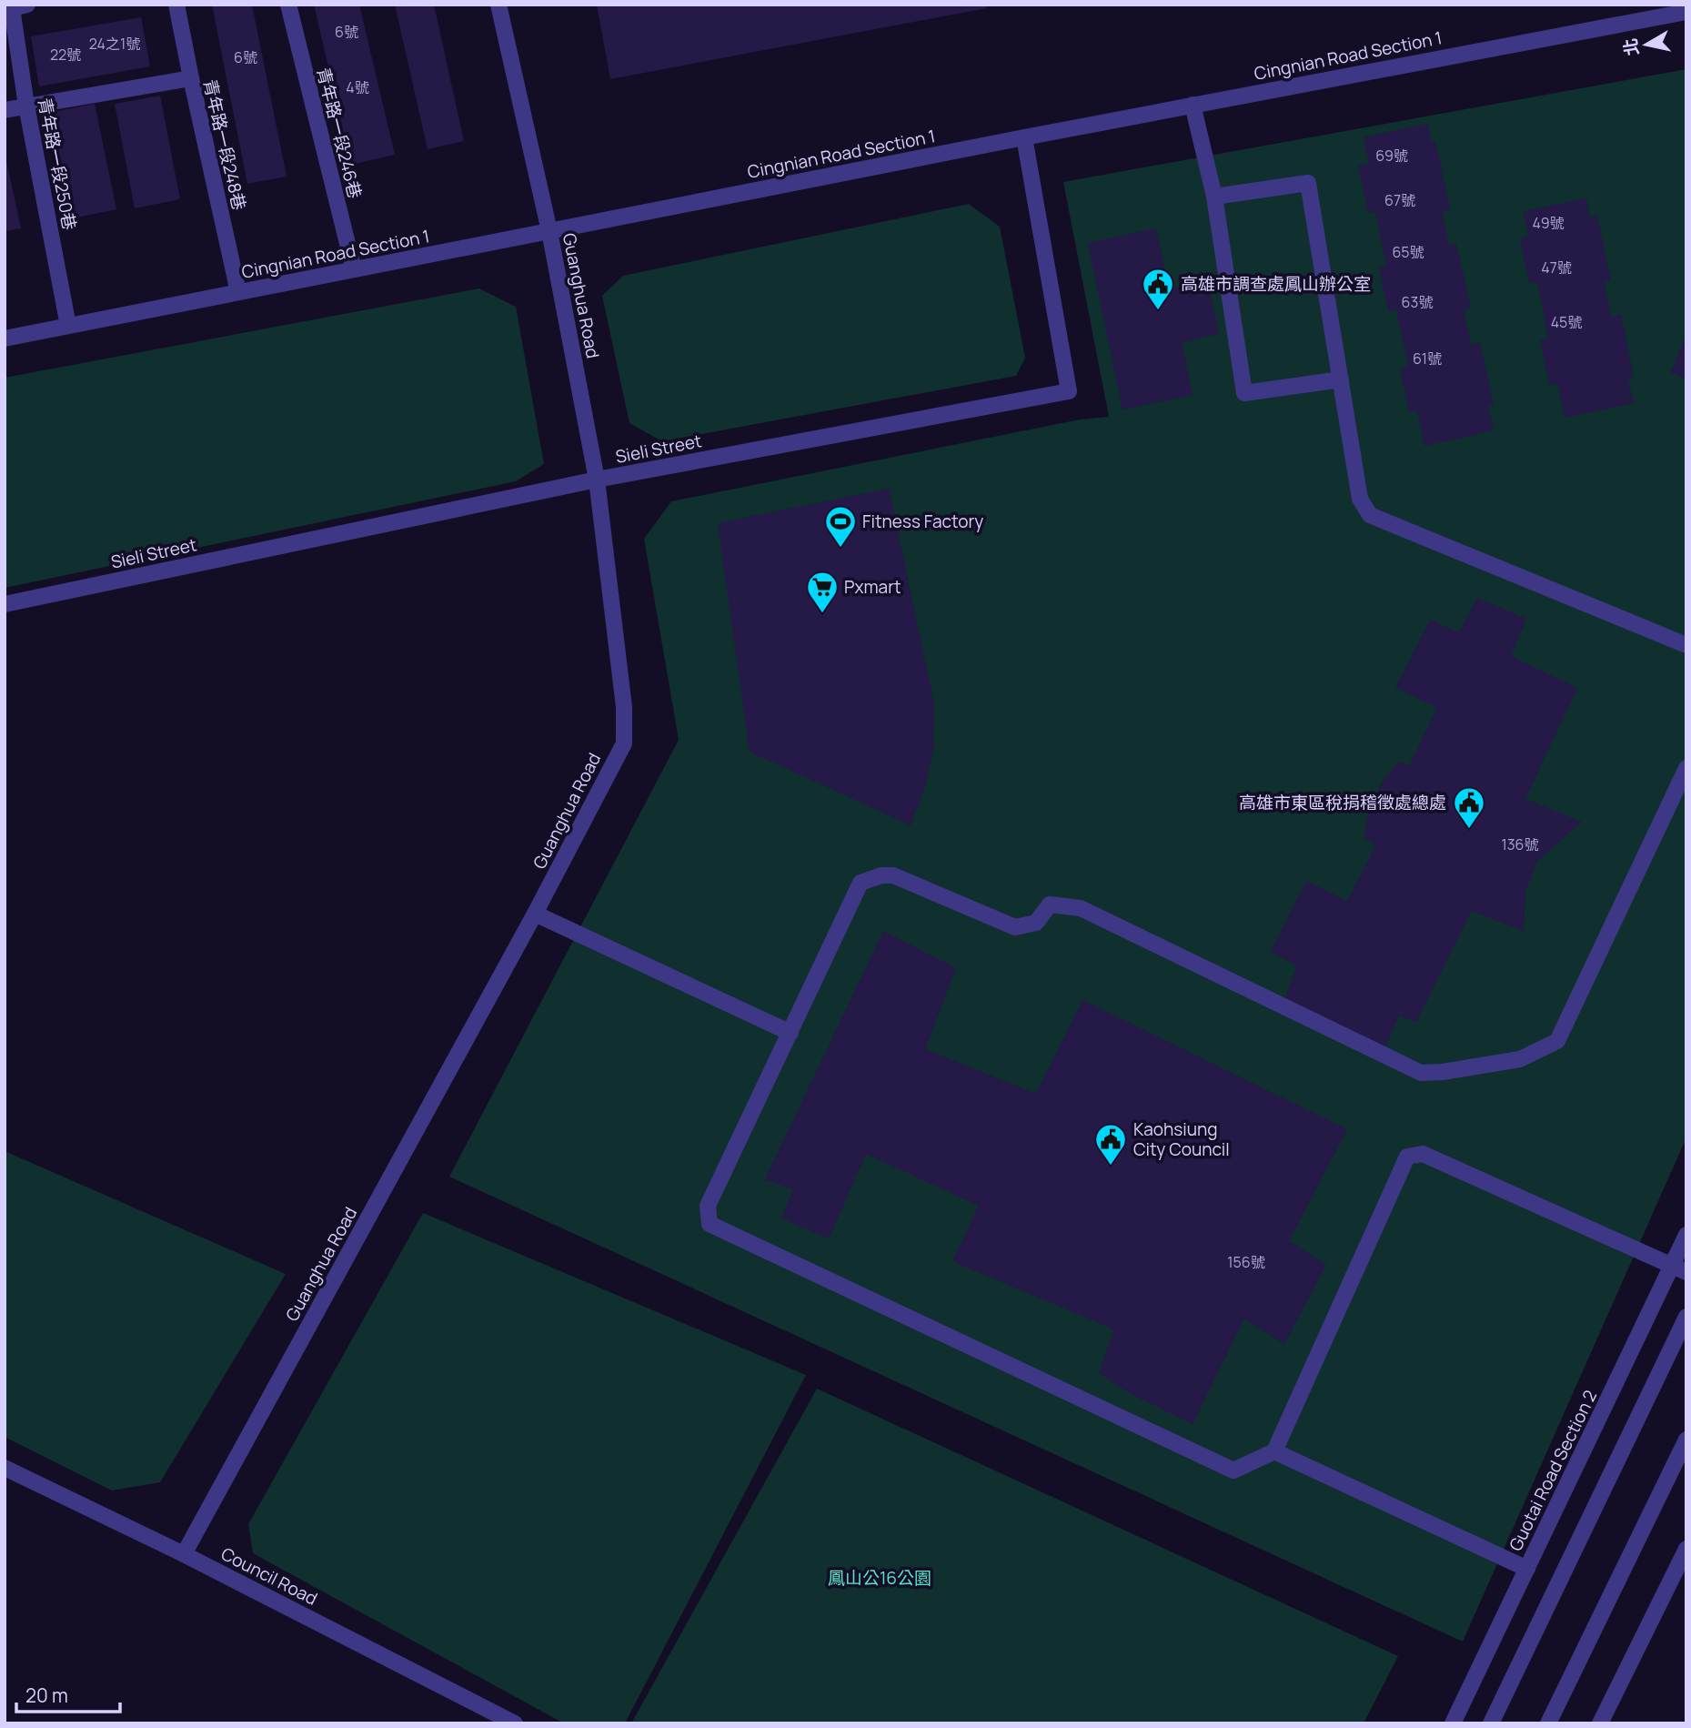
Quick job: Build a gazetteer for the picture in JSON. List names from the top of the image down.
{
  "streets": {
    "street": [
      "Cingnian Road Section 1",
      "青年路一段246巷",
      "青年路一段248巷",
      "青年路一段250巷",
      "Guanghua Road",
      "Sieli Street",
      "Guotai Road Section 2",
      "Council Road"
    ]
  },
  "crossings": [
    ["Cingnian Road Section 1", "青年路一段246巷"],
    ["Cingnian Road Section 1", "青年路一段248巷"],
    ["Cingnian Road Section 1", "青年路一段250巷"],
    ["Cingnian Road Section 1", "Guanghua Road"],
    ["Cingnian Road Section 1", "Sieli Street"],
    ["Guanghua Road", "Sieli Street"],
    ["Guanghua Road", "Council Road"]
  ],
  "parks": ["鳳山公16公園"],
  "places": {
    "public building": ["高雄市調查處鳳山辦公室", "高雄市東區稅捐稽徵處總處", "Kaohsiung City Council"],
    "sports": ["Fitness Factory"],
    "supermarket": ["Pxmart"]
  },
  "house_numbers": [
    "6號",
    "24之1號",
    "22號",
    "6號",
    "4號",
    "69號",
    "67號",
    "49號",
    "65號",
    "47號",
    "63號",
    "45號",
    "61號",
    "136號",
    "156號"
  ],
  "scale_bar": "20 m",
  "north": "left"
}
